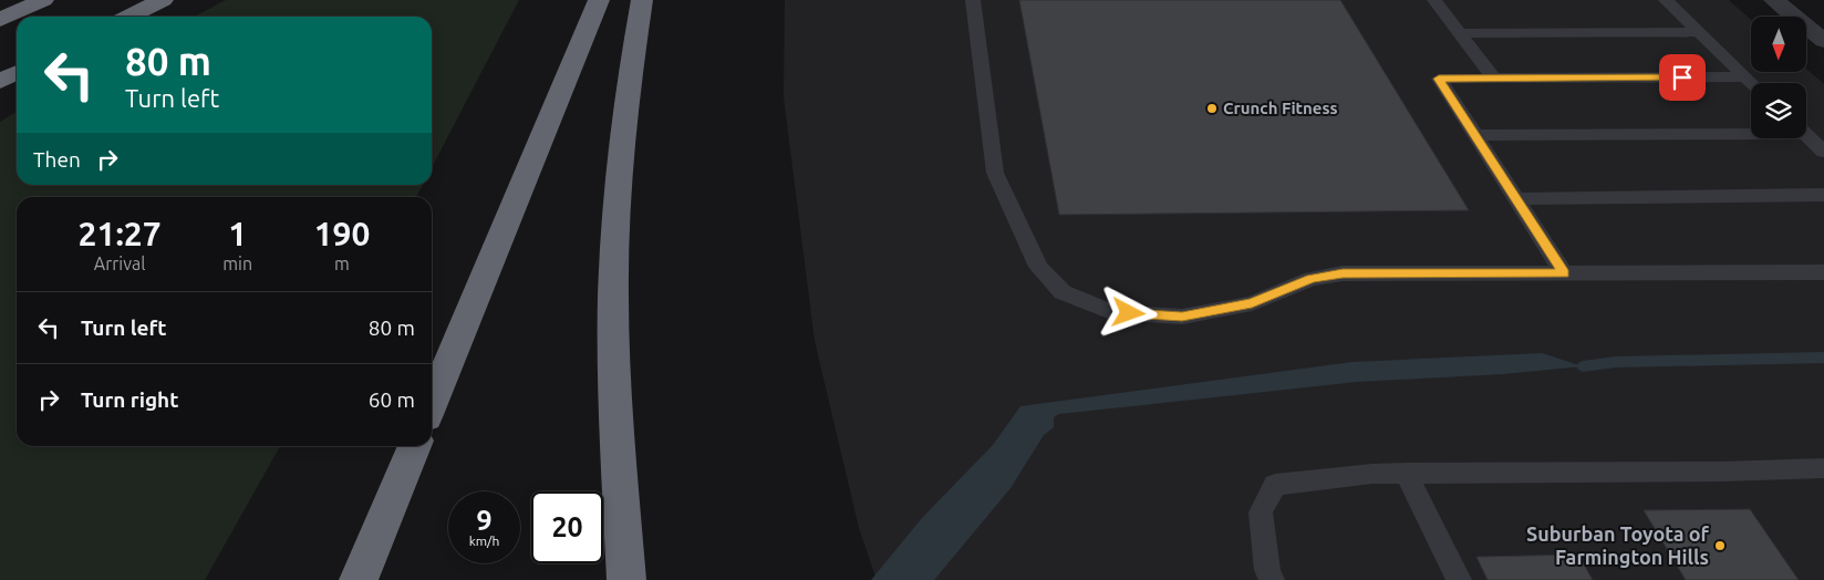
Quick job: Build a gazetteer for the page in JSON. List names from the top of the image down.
{
  "places": ["Crunch Fitness", "Suburban Toyota of Farmington Hills"],
  "north": "bottom",
  "page": {
    "turn": ["80 m", "Turn left"],
    "then": "Then",
    "eta": [
      "21:27",
      "Arrival",
      "1",
      "min",
      "190",
      "m"
    ],
    "list": [
      {
        "name": "Turn left",
        "value": "80 m"
      },
      {
        "name": "Turn right",
        "value": "60 m"
      }
    ],
    "speed": "9 km/h",
    "limit": "20"
  }
}
